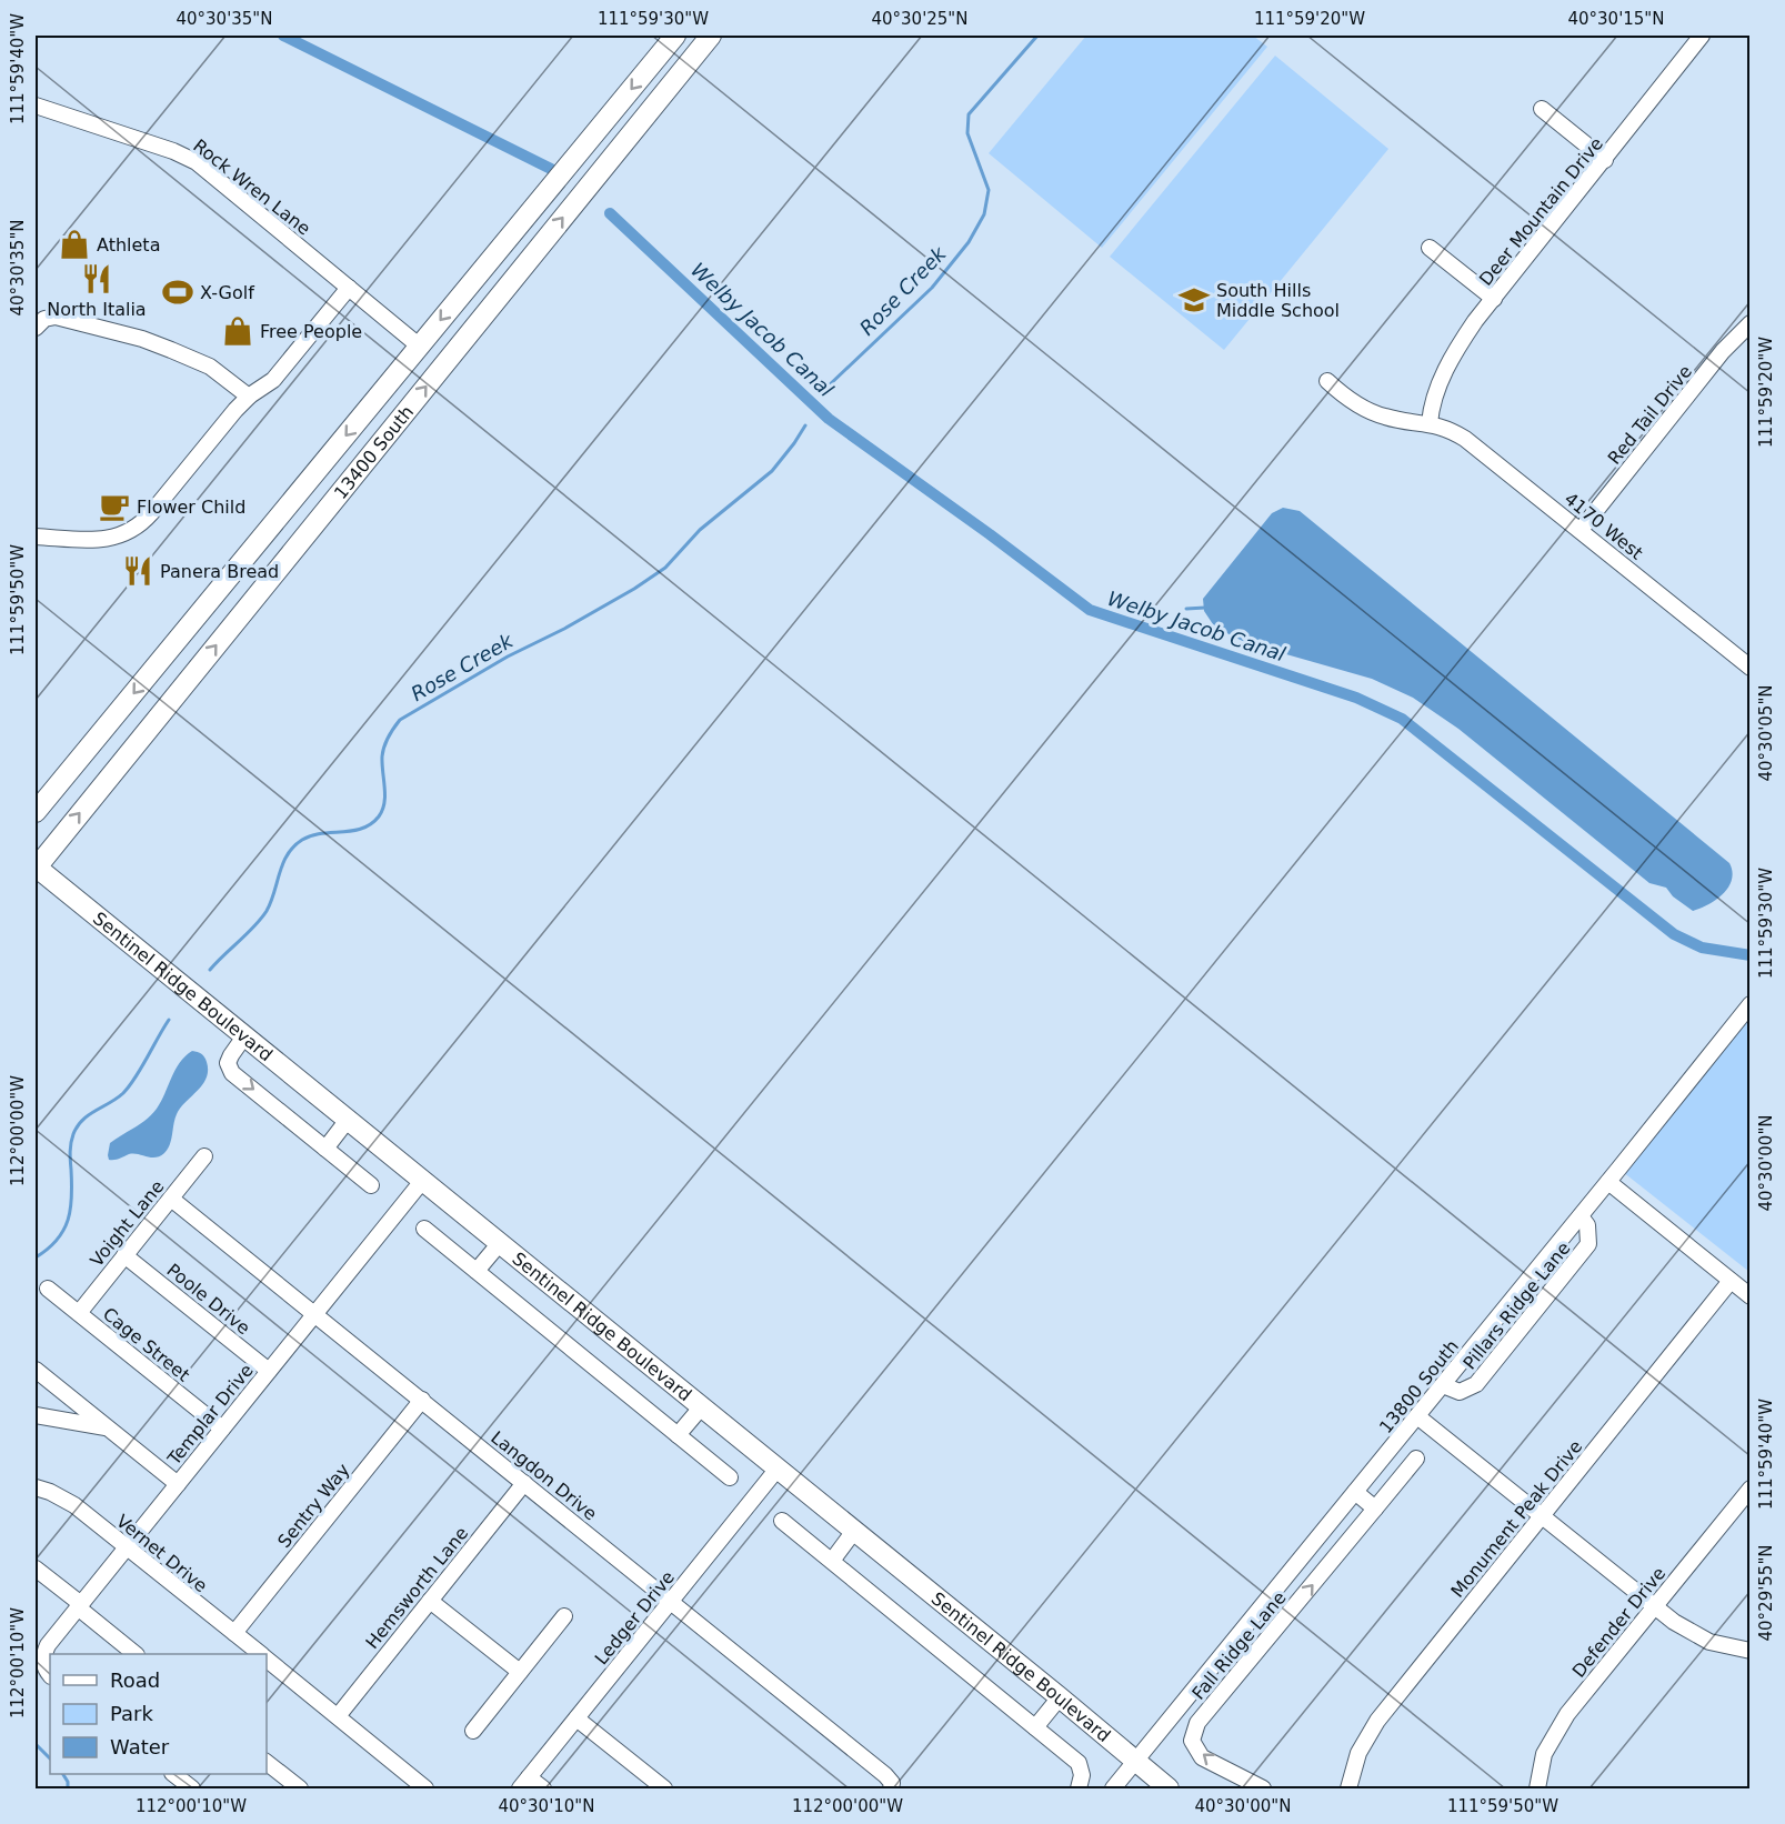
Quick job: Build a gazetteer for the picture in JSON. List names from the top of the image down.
{
  "streets": {
    "main road": ["13400 South", "Sentinel Ridge Boulevard"],
    "street": [
      "Rock Wren Lane",
      "Deer Mountain Drive",
      "Red Tail Drive",
      "4170 West",
      "Voight Lane",
      "Poole Drive",
      "Pillars Ridge Lane",
      "Cage Street",
      "13800 South",
      "Templar Drive",
      "Langdon Drive",
      "Sentry Way",
      "Monument Peak Drive",
      "Vernet Drive",
      "Hemsworth Lane",
      "Ledger Drive",
      "Defender Drive",
      "Fall Ridge Lane"
    ]
  },
  "crossings": [
    ["Rock Wren Lane", "13400 South"],
    ["Deer Mountain Drive", "4170 West"],
    ["Red Tail Drive", "4170 West"],
    ["13400 South", "Sentinel Ridge Boulevard"],
    ["Sentinel Ridge Boulevard", "13800 South"],
    ["Sentinel Ridge Boulevard", "Templar Drive"],
    ["Sentinel Ridge Boulevard", "Ledger Drive"],
    ["Voight Lane", "Poole Drive"],
    ["Voight Lane", "Cage Street"],
    ["Voight Lane", "Langdon Drive"],
    ["Poole Drive", "Templar Drive"],
    ["Pillars Ridge Lane", "13800 South"],
    ["Cage Street", "Templar Drive"],
    ["Templar Drive", "Langdon Drive"],
    ["Templar Drive", "Vernet Drive"],
    ["Langdon Drive", "Sentry Way"],
    ["Langdon Drive", "Hemsworth Lane"],
    ["Langdon Drive", "Ledger Drive"],
    ["Sentry Way", "Vernet Drive"],
    ["Vernet Drive", "Hemsworth Lane"]
  ],
  "water": ["Rose Creek", "Welby Jacob Canal"],
  "places": {
    "shop": ["Athleta", "Free People"],
    "restaurant": ["North Italia", "Panera Bread"],
    "sports": ["X-Golf"],
    "school or university": ["South Hills Middle School"],
    "cafe": ["Flower Child"]
  },
  "legend": ["Road", "Park", "Water"],
  "coordinates": [
    "40°30'35\"N",
    "111°59'30\"W",
    "40°30'25\"N",
    "111°59'20\"W",
    "40°30'15\"N",
    "111°59'40\"W",
    "111°59'50\"W",
    "40°30'05\"N",
    "112°00'00\"W",
    "40°30'00\"N",
    "40°29'55\"N",
    "112°00'10\"W",
    "40°30'10\"N"
  ]
}
